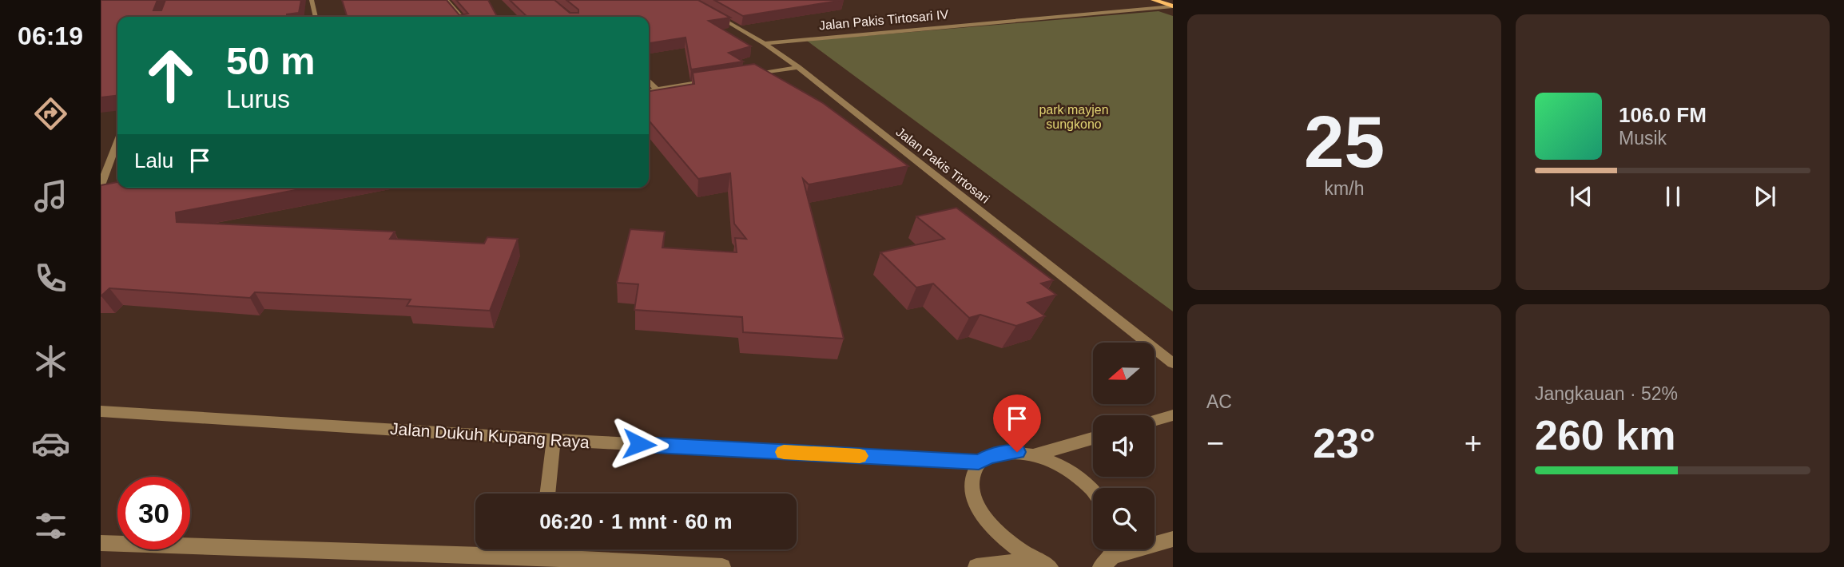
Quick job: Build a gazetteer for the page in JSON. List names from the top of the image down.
{
  "streets": {
    "street": ["Jalan Pakis Tirtosari IV", "Jalan Pakis Tirtosari", "Jalan Dukuh Kupang Raya"]
  },
  "crossings": [
    ["Jalan Pakis Tirtosari IV", "Jalan Pakis Tirtosari"]
  ],
  "parks": ["park mayjen sungkono"],
  "north": "left",
  "page": {
    "tabs": "06:19",
    "tile": [
      ["25", "km/h"],
      "AC",
      ["Jangkauan · 52%", "260 km"]
    ],
    "turn": ["50 m", "Lurus"],
    "song": ["106.0 FM", "Musik"],
    "then": "Lalu",
    "heat": ["−", "23°", "+"],
    "limit": "30",
    "trip": "06:20 · 1 mnt · 60 m"
  }
}
